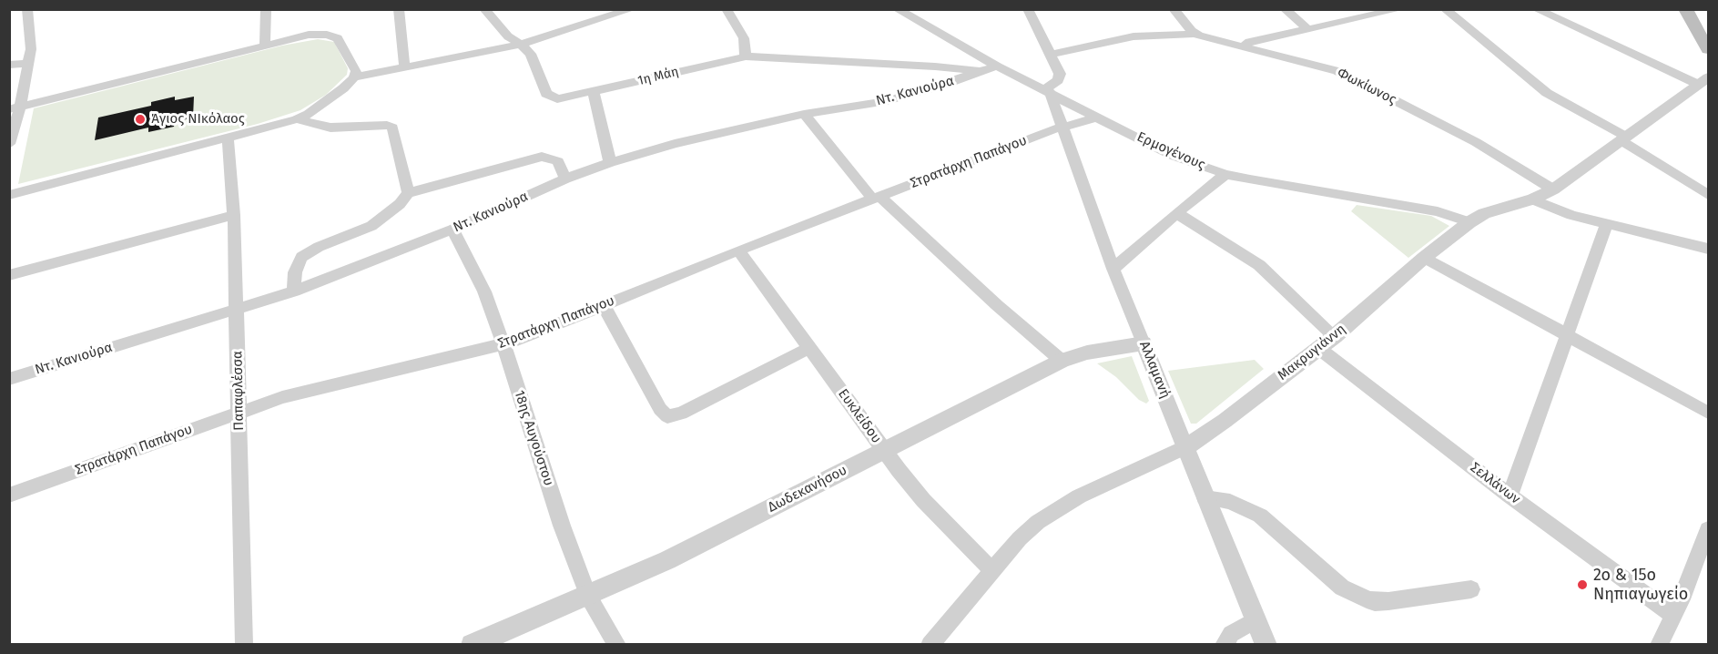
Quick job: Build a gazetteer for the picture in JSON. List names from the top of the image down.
{
  "streets": {
    "street": [
      "1η Μάη",
      "Φωκίωνος",
      "Ντ. Κανιούρα",
      "Ερμογένους",
      "Στρατάρχη Παπάγου",
      "Μακρυγιάννη",
      "Αλλαμανή",
      "Παπαφλέσσα",
      "Ευκλείδου",
      "18ης Αυγούστου",
      "Σελλάνων",
      "Δωδεκανήσου"
    ]
  },
  "crossings": [
    ["1η Μάη", "Ντ. Κανιούρα"],
    ["1η Μάη", "Ερμογένους"],
    ["Φωκίωνος", "Μακρυγιάννη"],
    ["Ντ. Κανιούρα", "Παπαφλέσσα"],
    ["Ντ. Κανιούρα", "18ης Αυγούστου"],
    ["Ερμογένους", "Στρατάρχη Παπάγου"],
    ["Ερμογένους", "Μακρυγιάννη"],
    ["Ερμογένους", "Αλλαμανή"],
    ["Στρατάρχη Παπάγου", "Αλλαμανή"],
    ["Στρατάρχη Παπάγου", "Παπαφλέσσα"],
    ["Στρατάρχη Παπάγου", "Ευκλείδου"],
    ["Στρατάρχη Παπάγου", "18ης Αυγούστου"],
    ["Μακρυγιάννη", "Αλλαμανή"],
    ["Μακρυγιάννη", "Ευκλείδου"],
    ["Μακρυγιάννη", "Σελλάνων"],
    ["Αλλαμανή", "Δωδεκανήσου"],
    ["Ευκλείδου", "Δωδεκανήσου"],
    ["18ης Αυγούστου", "Δωδεκανήσου"]
  ],
  "places": ["Άγιος ΝΙκόλαος", "2ο & 15ο Νηπιαγωγείο"]
}
